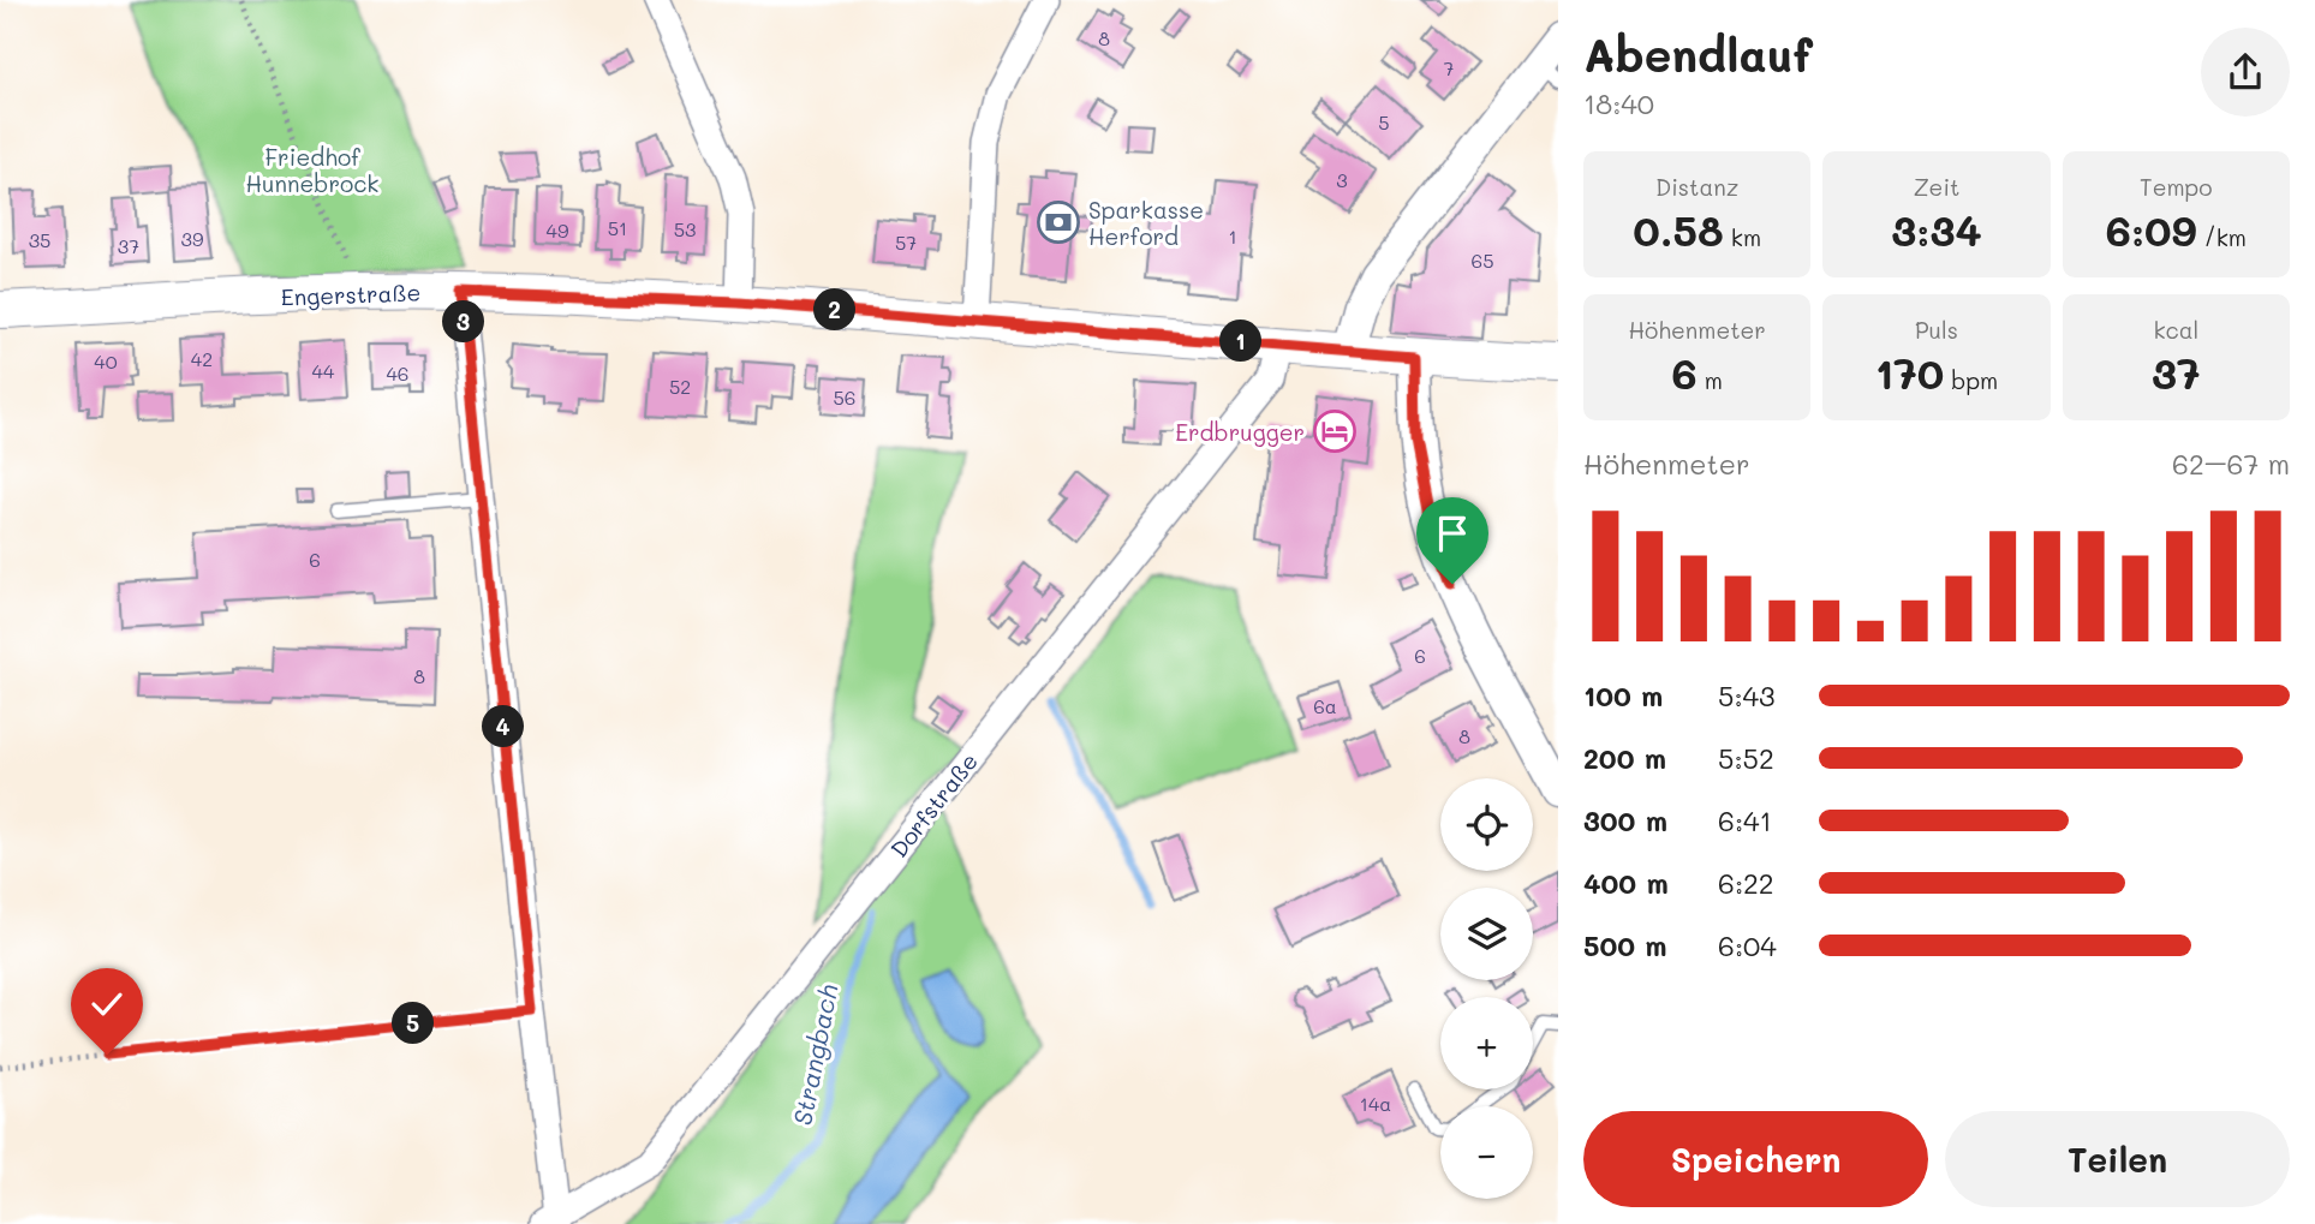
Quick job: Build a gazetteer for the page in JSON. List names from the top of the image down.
{
  "streets": {
    "main road": ["Engerstraße"],
    "street": ["Dorfstraße"]
  },
  "crossings": [
    ["Engerstraße", "Dorfstraße"]
  ],
  "water": ["Strangbach"],
  "parks": ["Friedhof Hunnebrock"],
  "places": {
    "bank": ["Sparkasse Herford"],
    "hotel": ["Erdbrugger"]
  },
  "house_numbers": [
    "8",
    "7",
    "5",
    "3",
    "51",
    "53",
    "49",
    "1",
    "39",
    "35",
    "57",
    "37",
    "65",
    "42",
    "40",
    "44",
    "46",
    "52",
    "56",
    "6",
    "6",
    "8",
    "6a",
    "8",
    "14a"
  ],
  "page": {
    "heading": ["Abendlauf", "18:40"],
    "stats": [
      ["Distanz", "0.58 km"],
      ["Zeit", "3:34"],
      ["Tempo", "6:09 /km"],
      ["Höhenmeter", "6 m"],
      ["Puls", "170 bpm"],
      ["kcal", "37"]
    ],
    "pins": [
      "2",
      "3",
      "1",
      "4",
      "5"
    ],
    "chart": ["Höhenmeter", "62–67 m"],
    "list": [
      {
        "name": "100 m",
        "note": "5:43"
      },
      {
        "name": "200 m",
        "note": "5:52"
      },
      {
        "name": "300 m",
        "note": "6:41"
      },
      {
        "name": "400 m",
        "note": "6:22"
      },
      {
        "name": "500 m",
        "note": "6:04"
      }
    ],
    "map_buttons": ["+", "−"],
    "buttons": ["Speichern", "Teilen"]
  }
}
